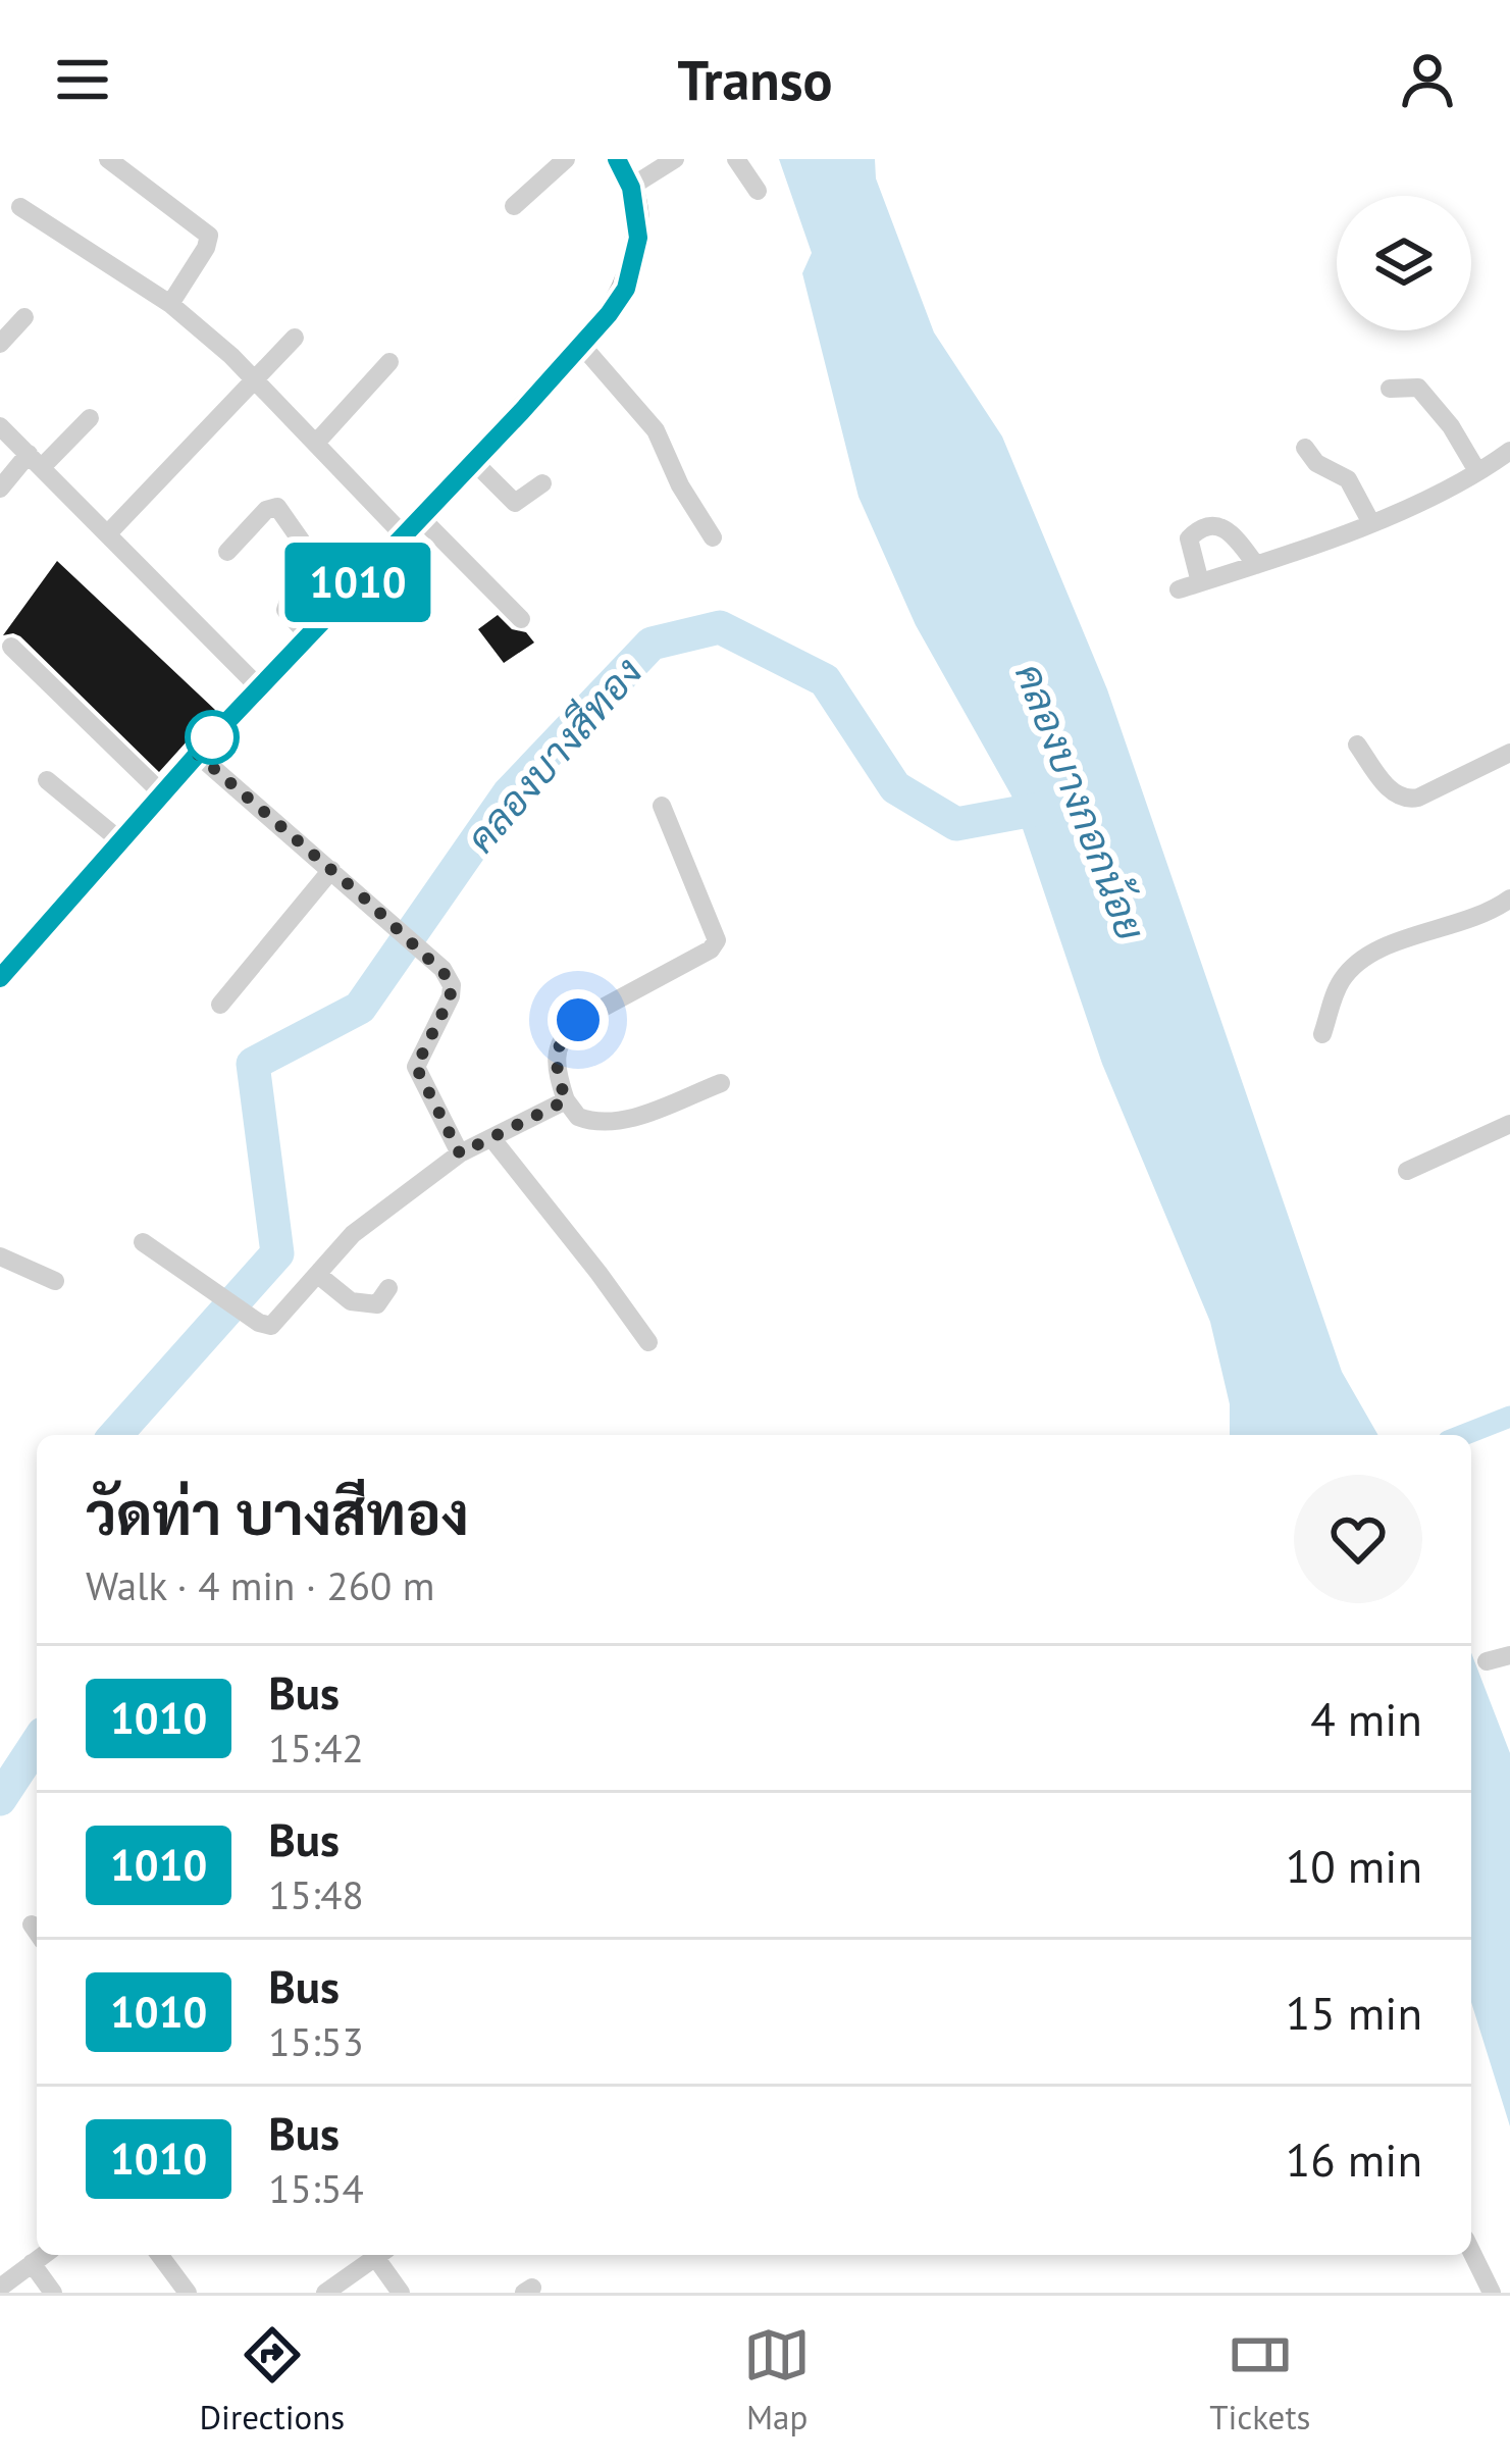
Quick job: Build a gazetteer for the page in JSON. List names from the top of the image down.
{
  "water": ["คลองบางสีทอง", "คลองบางกอกน้อย"],
  "lines": ["bus line 1010"],
  "page": {
    "header": "Transo",
    "on_map": "1010",
    "heading": ["วัดท่า บางสีทอง", "Walk · 4 min · 260 m"],
    "list": [
      {
        "mark": "1010",
        "name": "Bus",
        "note": "15:42",
        "value": "4 min"
      },
      {
        "mark": "1010",
        "name": "Bus",
        "note": "15:48",
        "value": "10 min"
      },
      {
        "mark": "1010",
        "name": "Bus",
        "note": "15:53",
        "value": "15 min"
      },
      {
        "mark": "1010",
        "name": "Bus",
        "note": "15:54",
        "value": "16 min"
      }
    ],
    "tabs": ["Directions", "Map", "Tickets"]
  }
}
